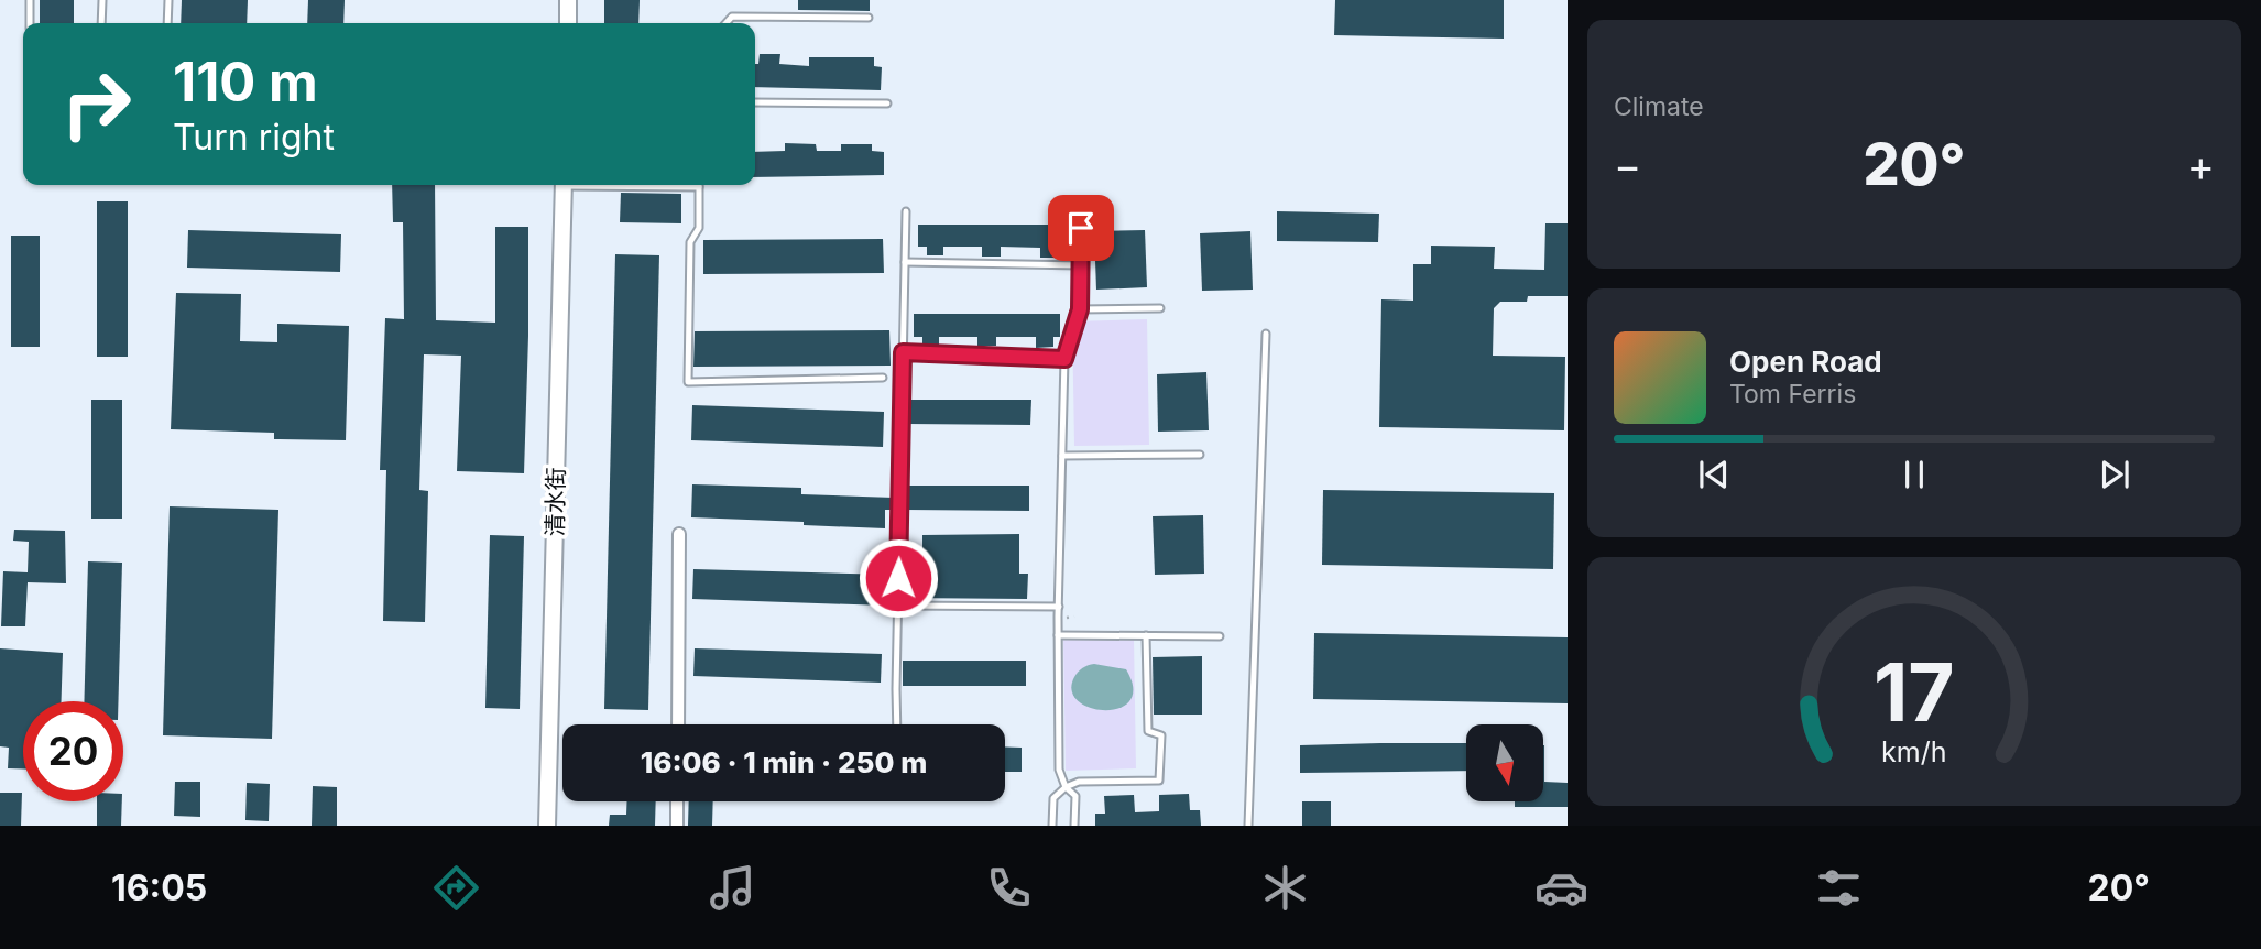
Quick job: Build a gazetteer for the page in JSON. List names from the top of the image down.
{
  "streets": {
    "street": ["清水街"]
  },
  "north": "bottom",
  "page": {
    "tile": "Climate",
    "turn": ["110 m", "Turn right"],
    "heat": ["−", "20°", "+"],
    "song": ["Open Road", "Tom Ferris"],
    "limit": "20",
    "trip": "16:06 · 1 min · 250 m",
    "tabs": ["16:05", "20°"],
    "gauge": ["17", "km/h"]
  }
}
